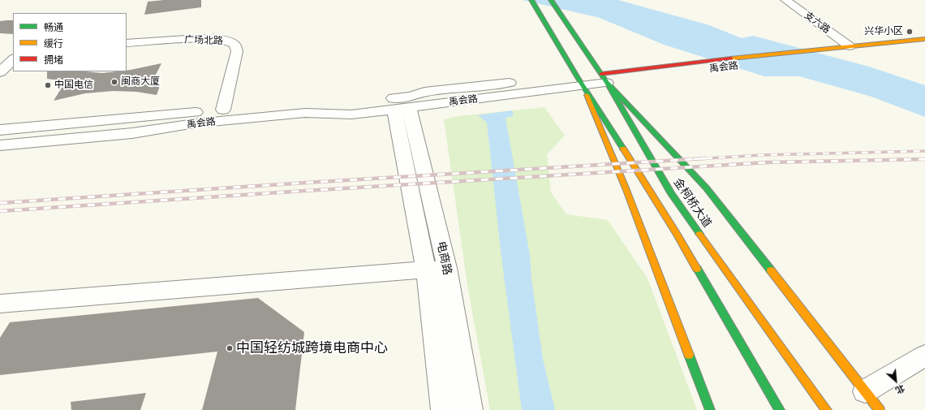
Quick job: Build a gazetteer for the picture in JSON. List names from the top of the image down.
{
  "streets": {
    "street": [
      "支六路",
      "广场北路",
      "禹会路",
      "金柯桥大道",
      "电商路"
    ]
  },
  "crossings": [
    ["支六路", "禹会路"],
    ["广场北路", "禹会路"],
    ["禹会路", "金柯桥大道"],
    ["禹会路", "电商路"]
  ],
  "places": [
    "兴华小区",
    "闽商大厦",
    "中国电信",
    "中国轻纺城跨境电商中心"
  ],
  "legend": ["畅通", "缓行", "拥堵"],
  "north": "bottom right"
}
